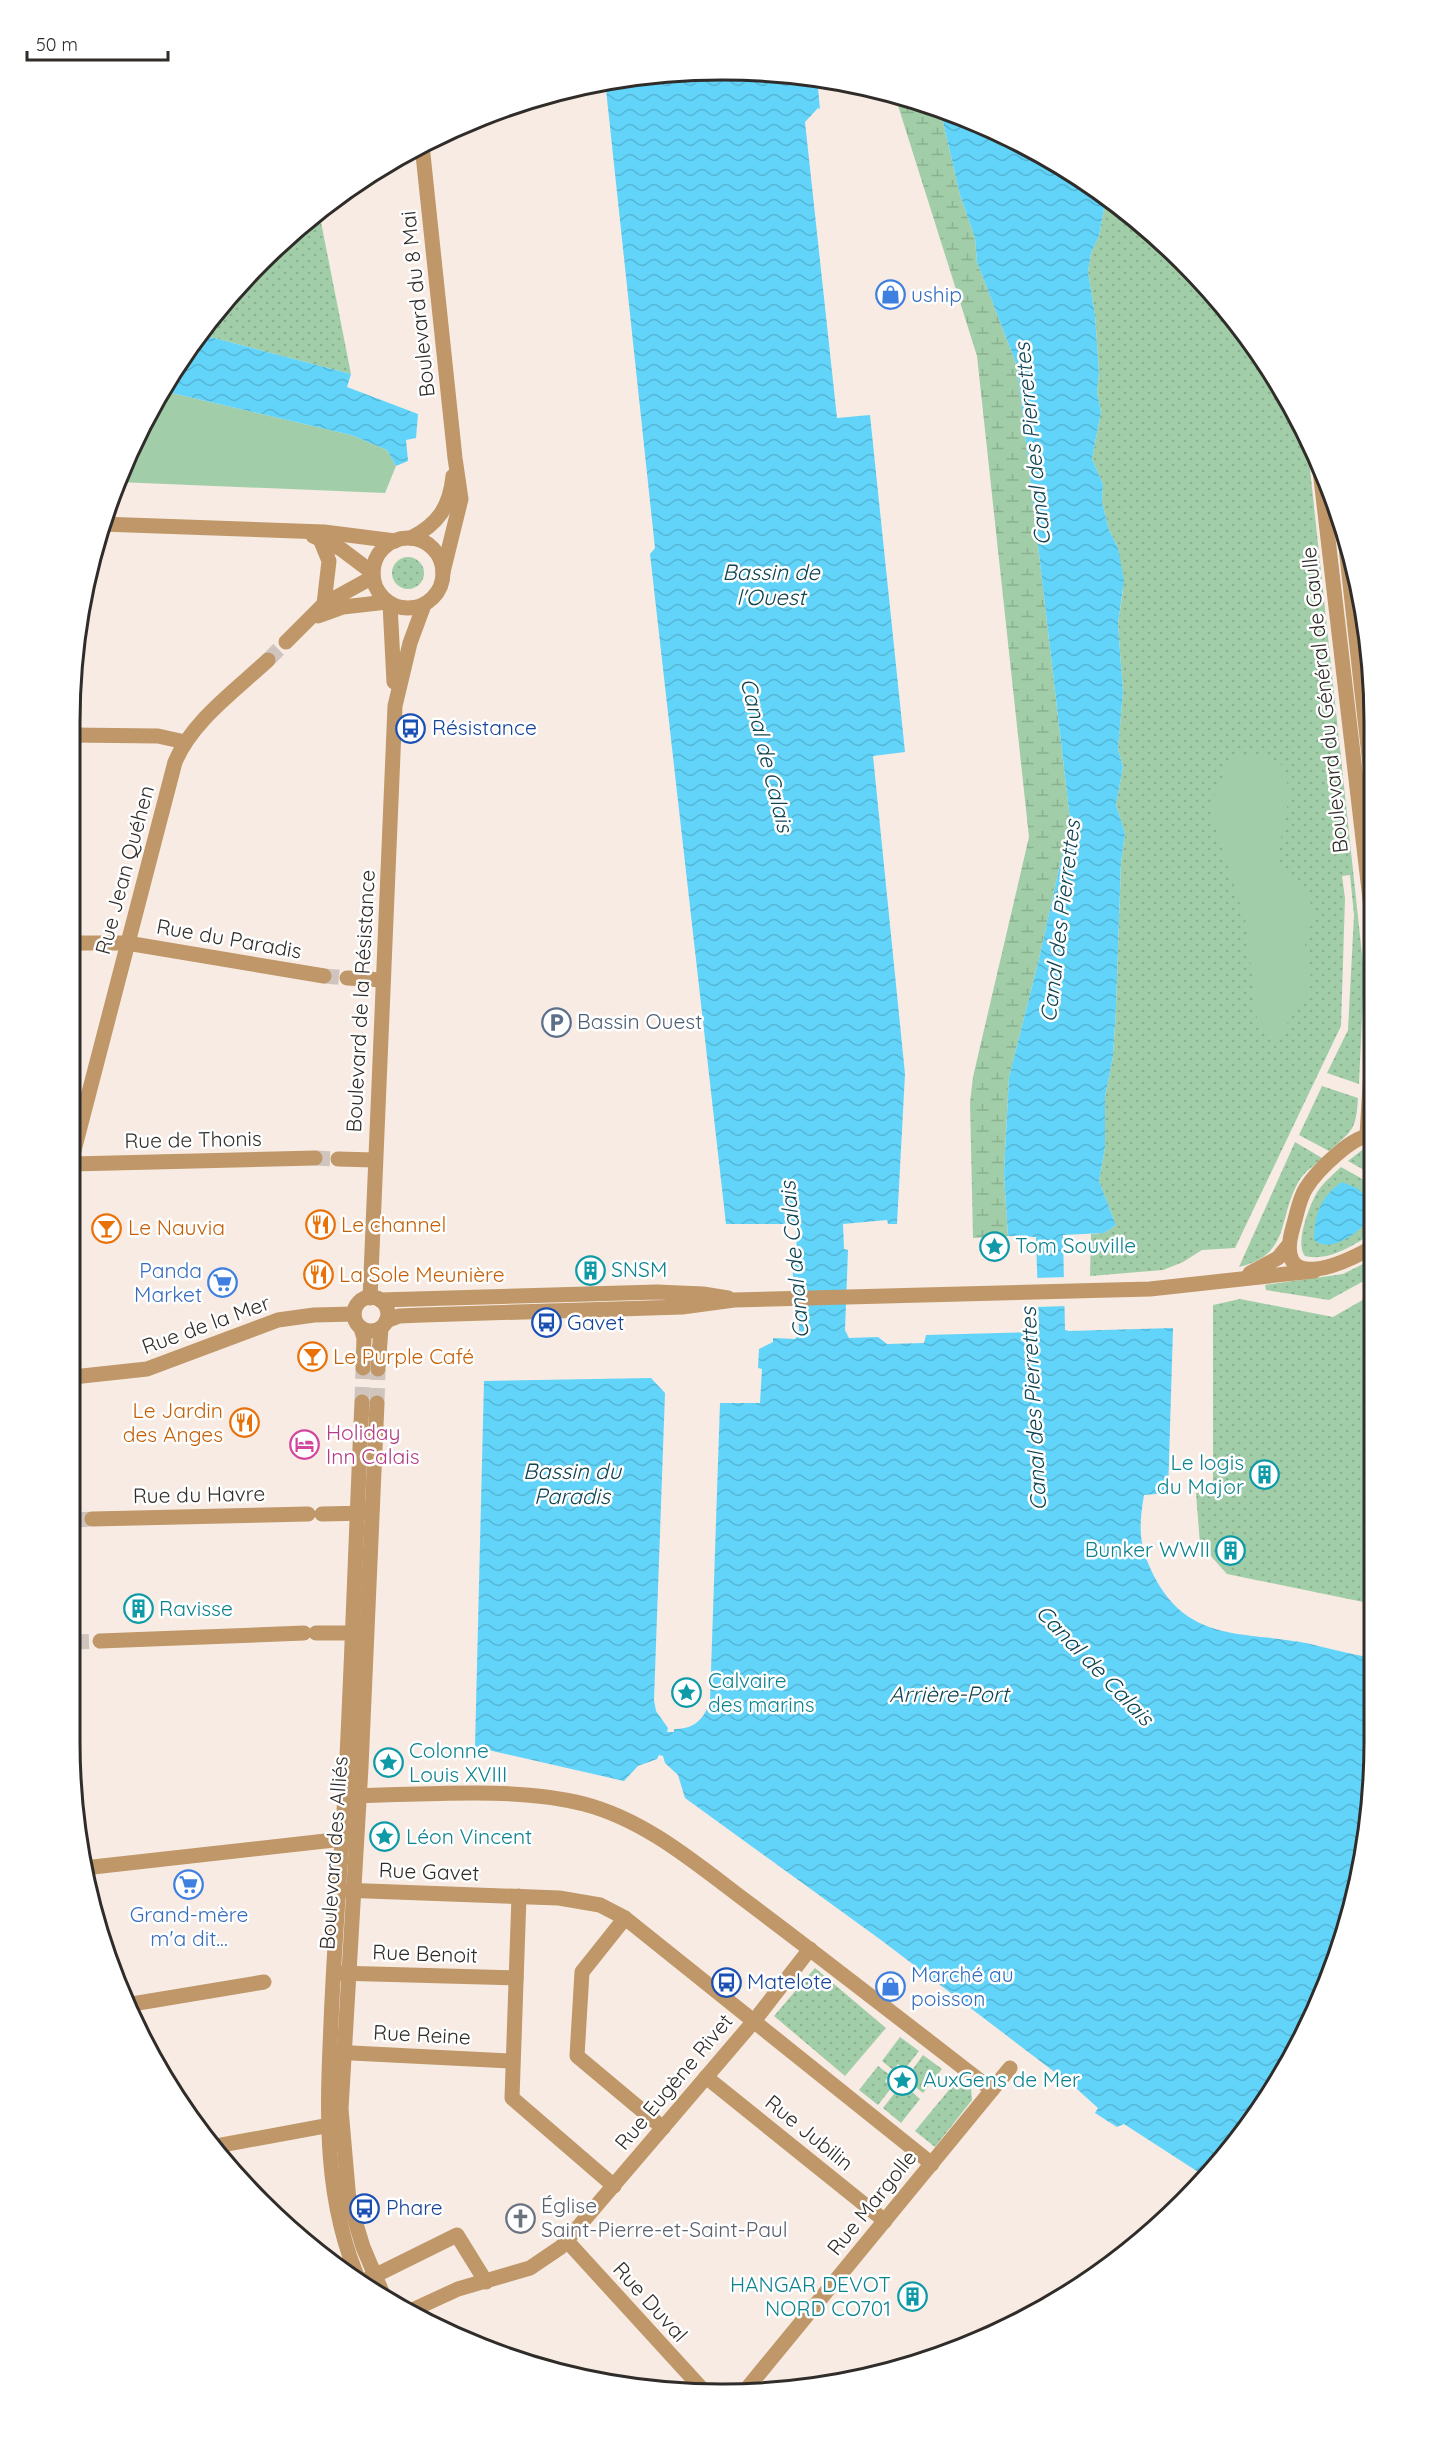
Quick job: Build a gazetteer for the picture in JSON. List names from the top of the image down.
{
  "streets": {
    "street": [
      "Boulevard du 8 Mai",
      "Boulevard du Général de Gaulle",
      "Rue Jean Quéhen",
      "Rue du Paradis",
      "Boulevard de la Résistance",
      "Rue de Thonis",
      "Rue de la Mer",
      "Rue du Havre",
      "Boulevard des Alliés",
      "Rue Gavet",
      "Rue Benoit",
      "Rue Reine",
      "Rue Eugène Rivet",
      "Rue Jubilin",
      "Rue Margolle",
      "Rue Duval"
    ]
  },
  "crossings": [
    ["Boulevard du 8 Mai", "Boulevard de la Résistance"],
    ["Rue Jean Quéhen", "Rue du Paradis"],
    ["Boulevard de la Résistance", "Rue de la Mer"],
    ["Rue du Havre", "Boulevard des Alliés"],
    ["Boulevard des Alliés", "Rue Gavet"],
    ["Boulevard des Alliés", "Rue Benoit"],
    ["Boulevard des Alliés", "Rue Reine"],
    ["Rue Gavet", "Rue Eugène Rivet"],
    ["Rue Gavet", "Rue Margolle"],
    ["Rue Eugène Rivet", "Rue Jubilin"],
    ["Rue Eugène Rivet", "Rue Duval"],
    ["Rue Jubilin", "Rue Margolle"]
  ],
  "water": [
    "Canal des Pierrettes",
    "Bassin de l'Ouest",
    "Canal de Calais",
    "Bassin du Paradis",
    "Arrière-Port"
  ],
  "places": {
    "shop": ["uship", "Marché au poisson"],
    "bus stop": [
      "Résistance",
      "Gavet",
      "Matelote",
      "Phare"
    ],
    "parking": ["Bassin Ouest"],
    "restaurant": ["Le channel", "La Sole Meunière", "Le Jardin des Anges"],
    "bar": ["Le Nauvia", "Le Purple Café"],
    "place": [
      "Tom Souville",
      "Calvaire des marins",
      "Colonne Louis XVIII",
      "Léon Vincent",
      "AuxGens de Mer"
    ],
    "building": [
      "SNSM",
      "Le logis du Major",
      "Bunker WWII",
      "Ravisse",
      "HANGAR DEVOT NORD CO701"
    ],
    "supermarket": ["Panda Market", "Grand-mère m'a dit..."],
    "hotel": ["Holiday Inn Calais"],
    "church": ["Église Saint-Pierre-et-Saint-Paul"]
  },
  "scale_bar": "50 m"
}
